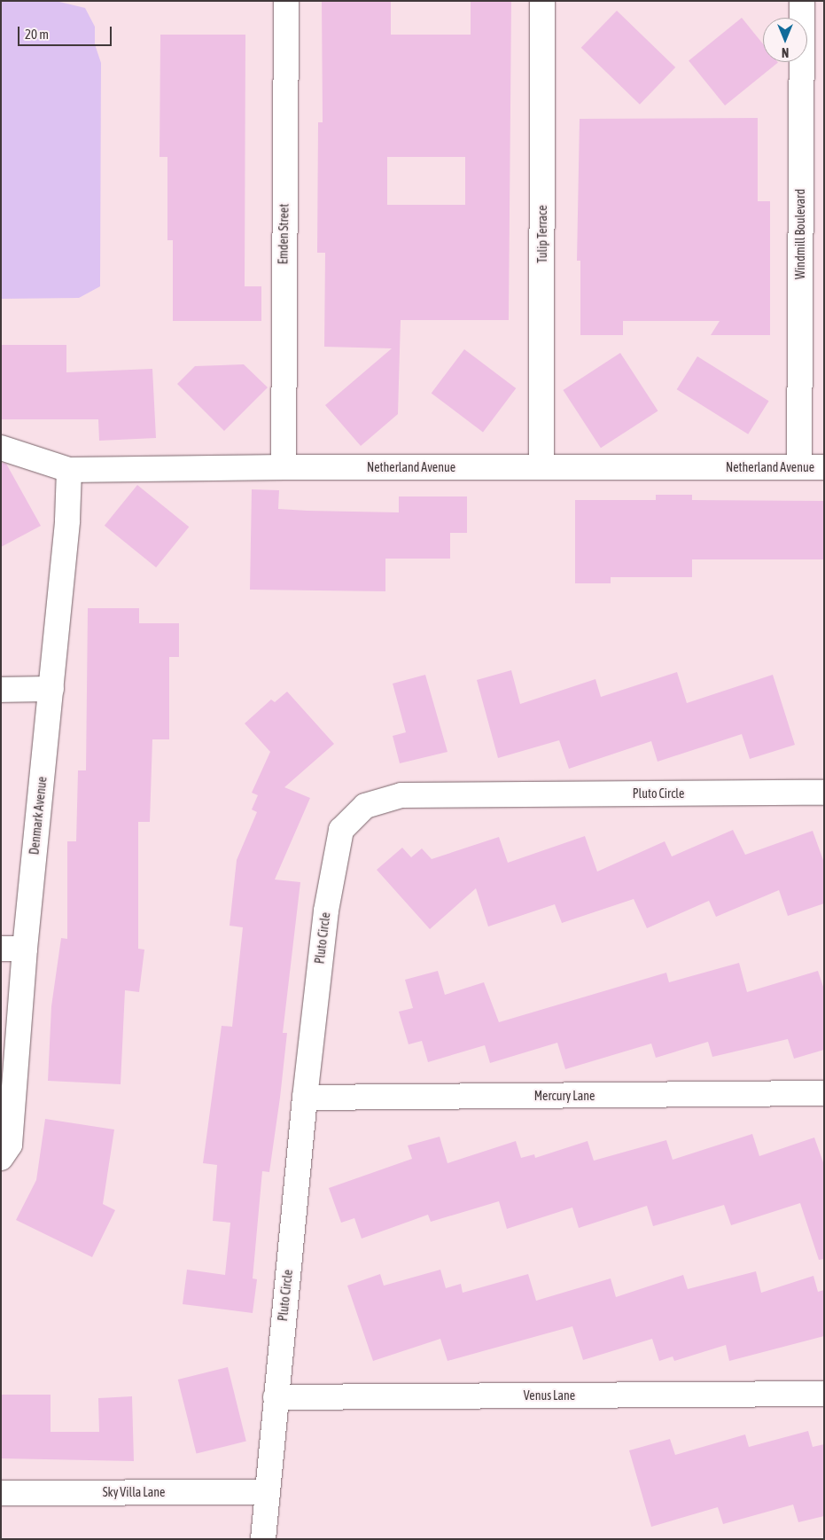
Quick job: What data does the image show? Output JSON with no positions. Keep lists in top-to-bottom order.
{
  "streets": {
    "street": [
      "Emden Street",
      "Tulip Terrace",
      "Windmill Boulevard",
      "Netherland Avenue",
      "Pluto Circle",
      "Denmark Avenue",
      "Mercury Lane",
      "Venus Lane",
      "Sky Villa Lane"
    ]
  },
  "crossings": [
    ["Emden Street", "Netherland Avenue"],
    ["Tulip Terrace", "Netherland Avenue"],
    ["Windmill Boulevard", "Netherland Avenue"],
    ["Netherland Avenue", "Denmark Avenue"],
    ["Pluto Circle", "Mercury Lane"],
    ["Pluto Circle", "Venus Lane"],
    ["Pluto Circle", "Sky Villa Lane"]
  ],
  "scale_bar": "20 m",
  "north": "bottom"
}
